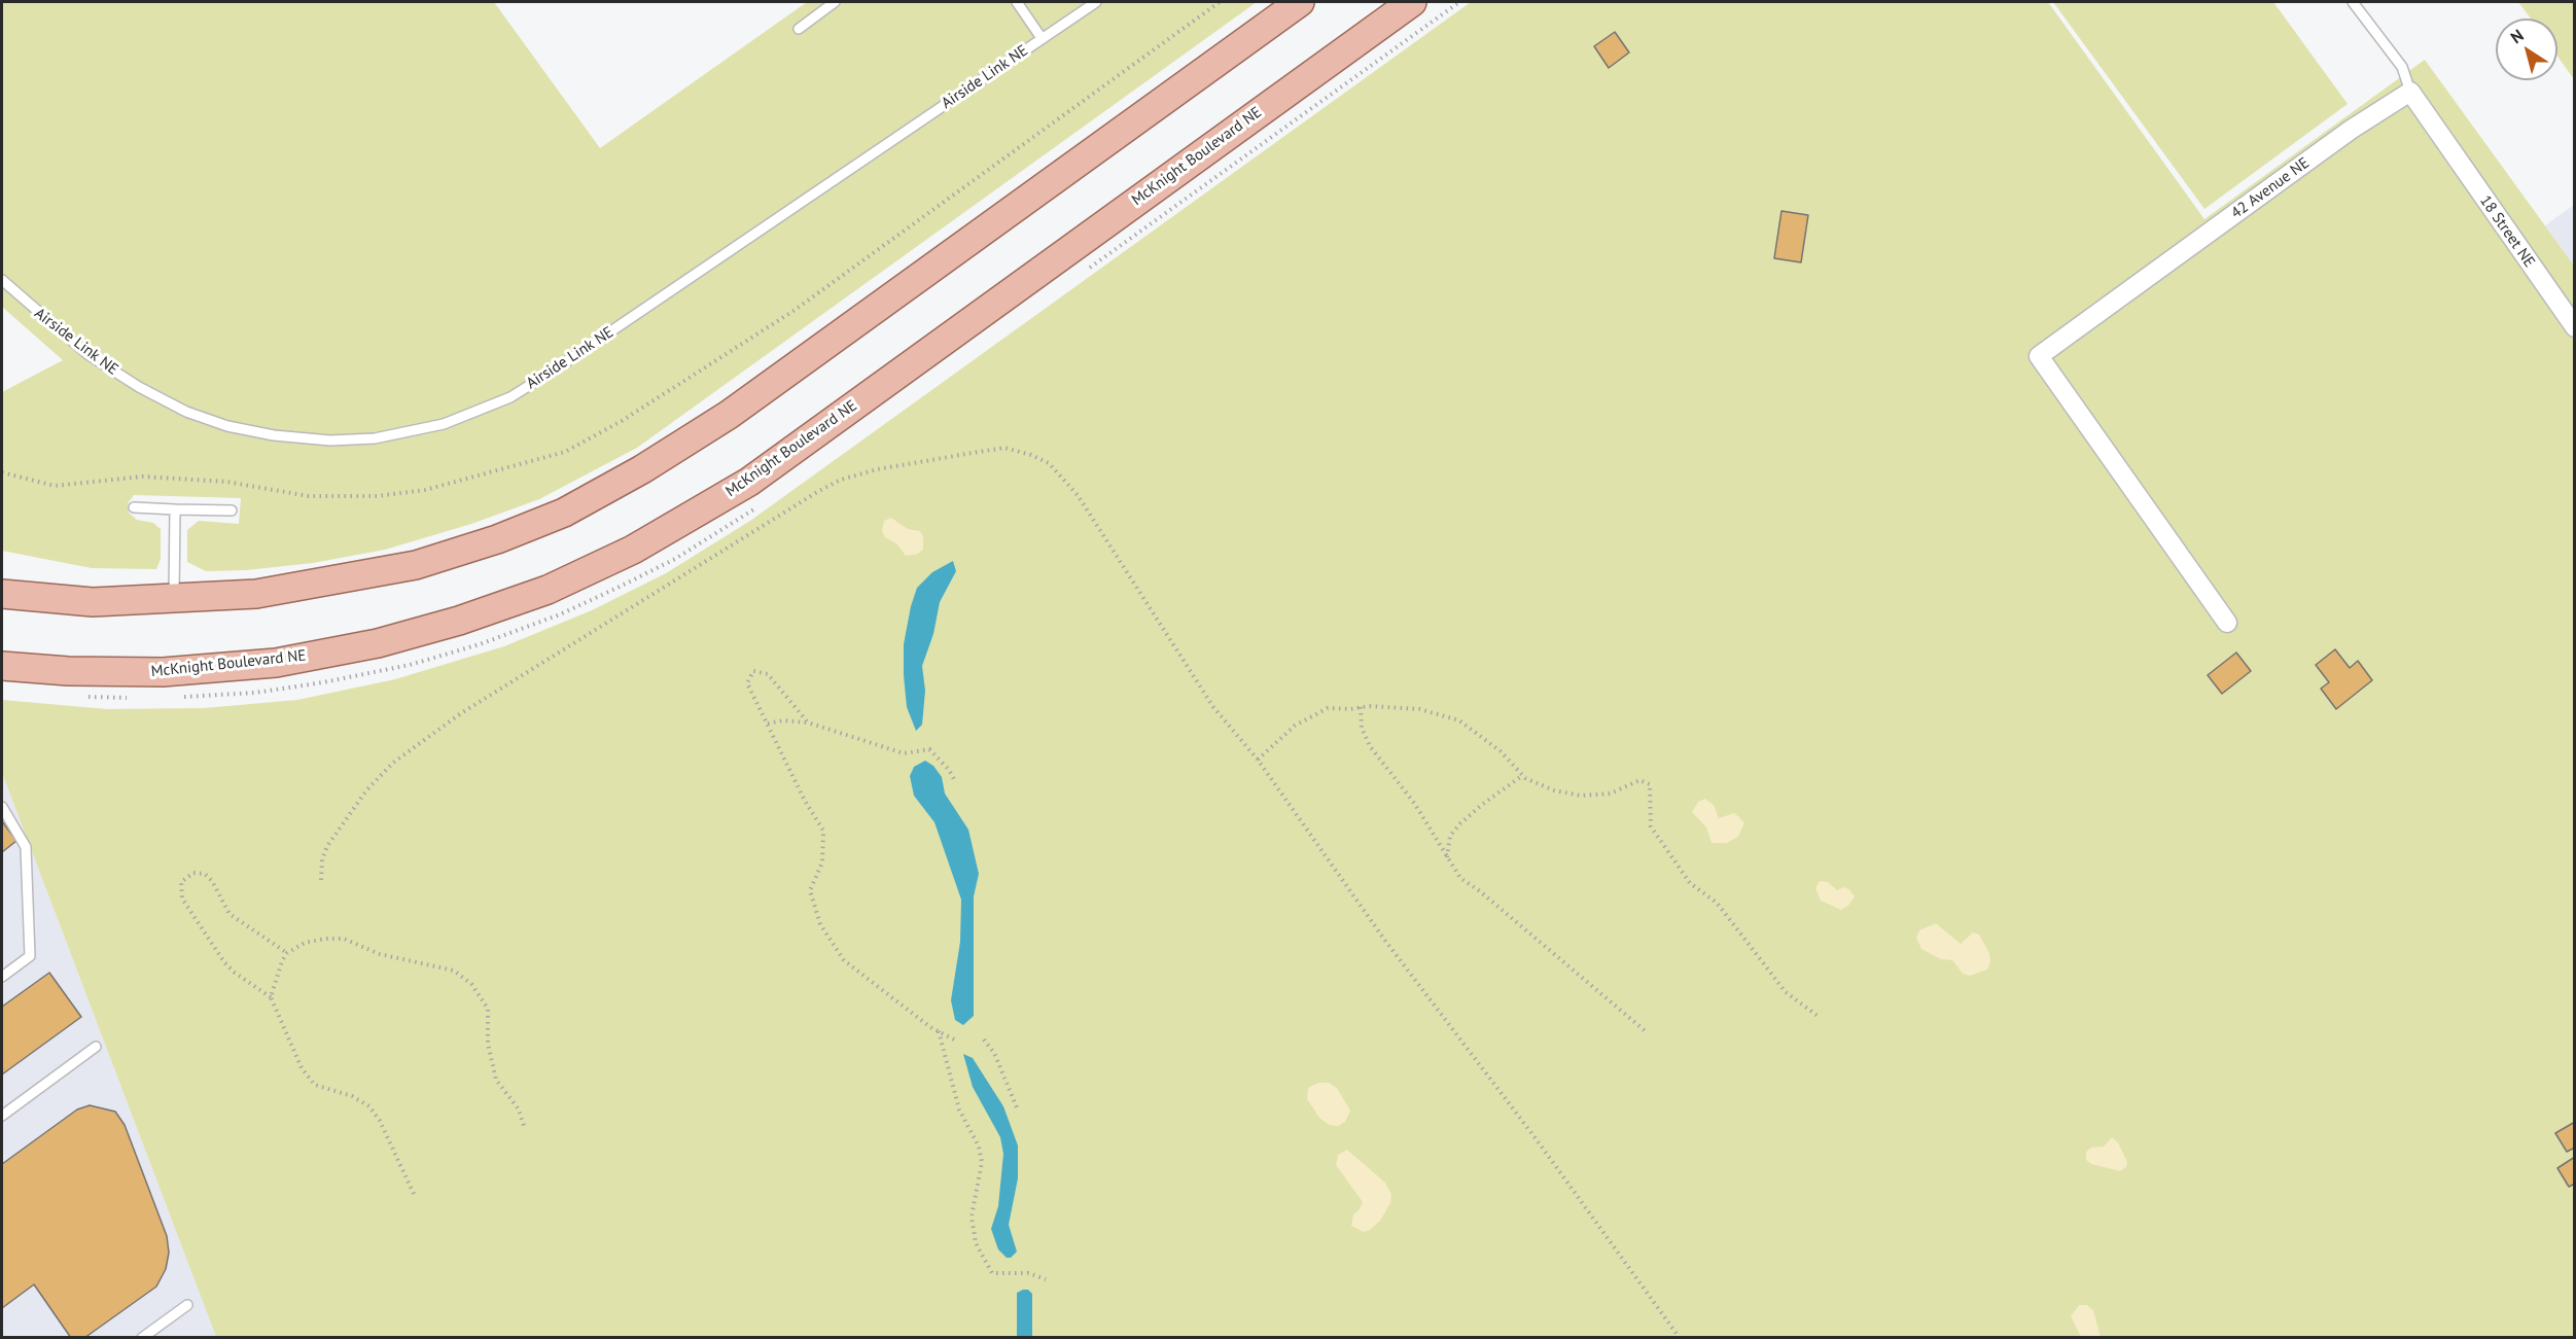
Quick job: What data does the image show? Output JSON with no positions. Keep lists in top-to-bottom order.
{
  "streets": {
    "main road": ["McKnight Boulevard NE"],
    "street": ["42 Avenue NE", "18 Street NE"],
    "lane": ["Airside Link NE"]
  },
  "crossings": [
    ["42 Avenue NE", "18 Street NE"]
  ],
  "north": "top left"
}
